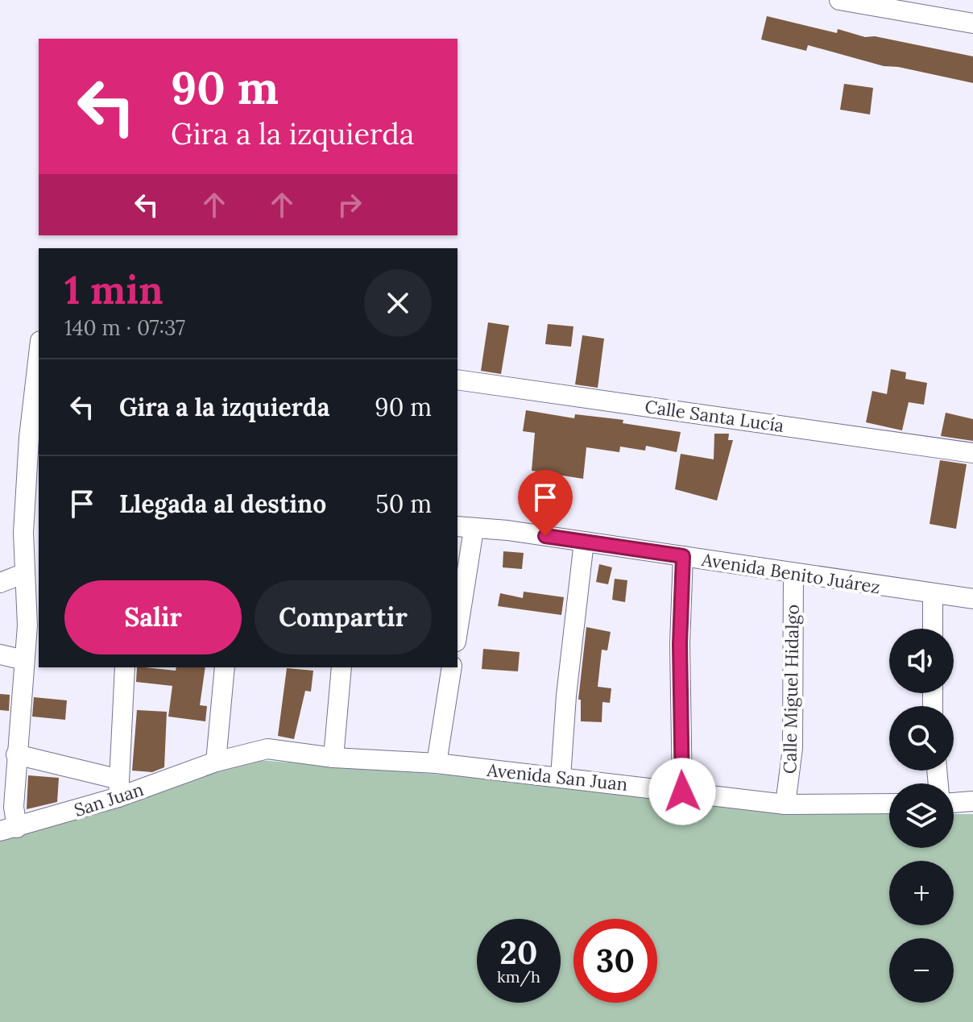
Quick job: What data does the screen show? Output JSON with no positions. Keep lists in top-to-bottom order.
{
  "streets": {
    "street": [
      "Calle Santa Lucía",
      "Avenida Benito Juárez",
      "Calle Miguel Hidalgo",
      "Avenida San Juan",
      "San Juan"
    ]
  },
  "crossings": [
    ["Avenida Benito Juárez", "Calle Miguel Hidalgo"],
    ["Calle Miguel Hidalgo", "Avenida San Juan"],
    ["Avenida San Juan", "San Juan"]
  ],
  "page": {
    "turn": ["90 m", "Gira a la izquierda"],
    "heading": ["1 min", "140 m · 07:37"],
    "list": [
      {
        "name": "Gira a la izquierda",
        "value": "90 m"
      },
      {
        "name": "Llegada al destino",
        "value": "50 m"
      }
    ],
    "buttons": ["Salir", "Compartir"],
    "map_buttons": ["+", "−"],
    "speed": "20 km/h",
    "limit": "30"
  }
}
